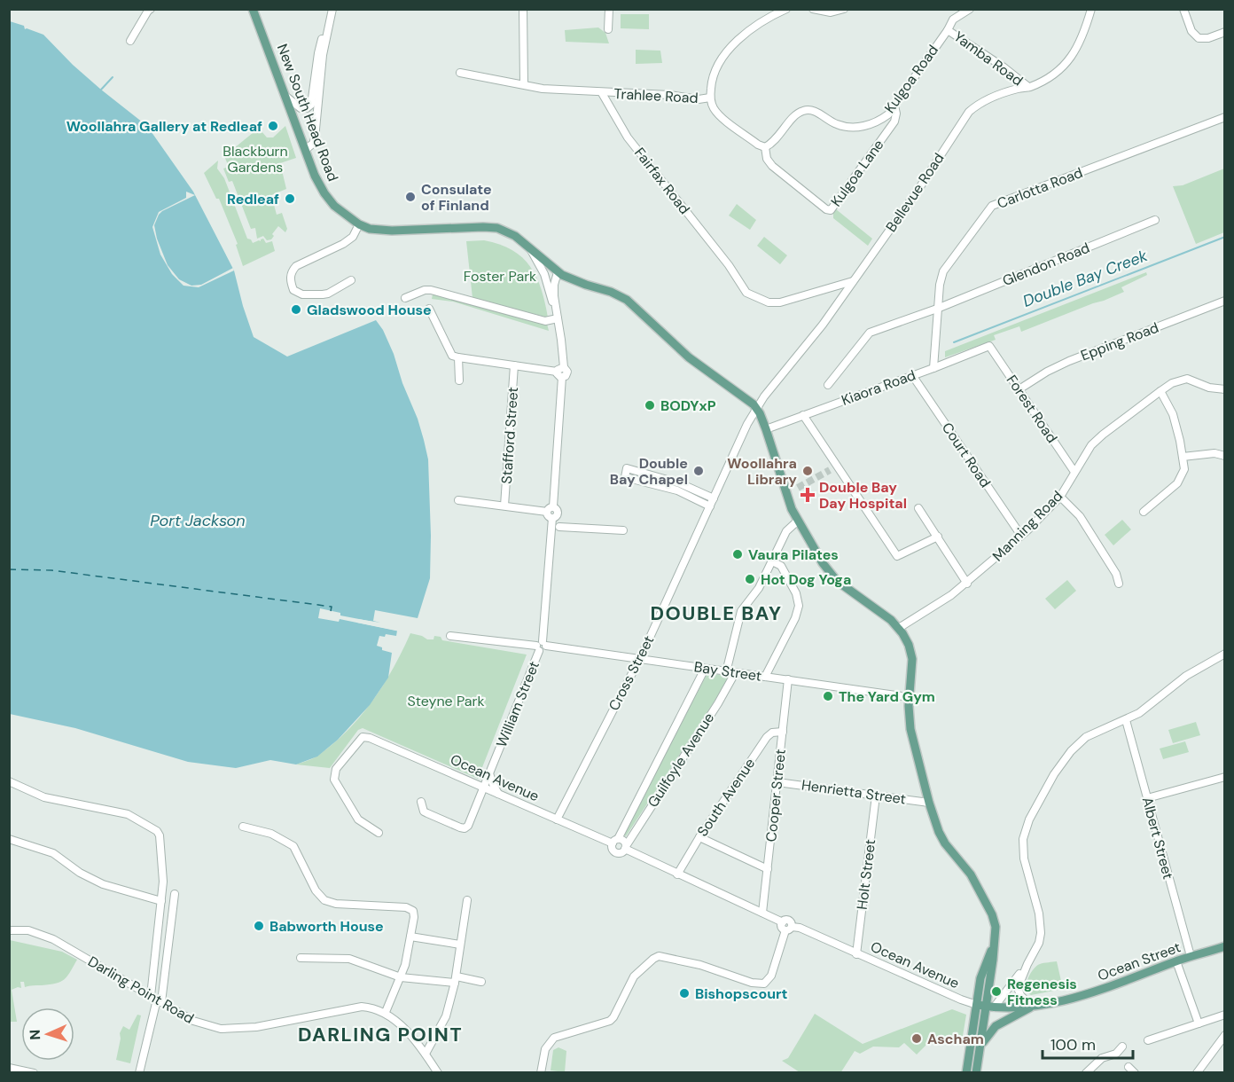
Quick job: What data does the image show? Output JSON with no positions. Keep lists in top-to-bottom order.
{
  "streets": {
    "main road": ["New South Head Road", "Ocean Avenue", "Ocean Street"],
    "street": [
      "Yamba Road",
      "Kulgoa Road",
      "Trahlee Road",
      "Kulgoa Lane",
      "Fairfax Road",
      "Carlotta Road",
      "Bellevue Road",
      "Glendon Road",
      "Epping Road",
      "Kiaora Road",
      "Forest Road",
      "Stafford Street",
      "Court Road",
      "Manning Road",
      "Bay Street",
      "Cross Street",
      "William Street",
      "Guilfoyle Avenue",
      "Henrietta Street",
      "Cooper Street",
      "South Avenue",
      "Albert Street",
      "Holt Street",
      "Darling Point Road"
    ]
  },
  "crossings": [
    ["Yamba Road", "Kulgoa Road"],
    ["Yamba Road", "Bellevue Road"],
    ["Kulgoa Road", "Kulgoa Lane"],
    ["Trahlee Road", "Fairfax Road"],
    ["New South Head Road", "Bellevue Road"],
    ["New South Head Road", "Kiaora Road"],
    ["New South Head Road", "Manning Road"],
    ["New South Head Road", "Bay Street"],
    ["New South Head Road", "Cross Street"],
    ["New South Head Road", "Ocean Avenue"],
    ["New South Head Road", "Henrietta Street"],
    ["Fairfax Road", "Bellevue Road"],
    ["Carlotta Road", "Glendon Road"],
    ["Carlotta Road", "Kiaora Road"],
    ["Bellevue Road", "Cross Street"],
    ["Epping Road", "Forest Road"],
    ["Kiaora Road", "Forest Road"],
    ["Kiaora Road", "Court Road"],
    ["Forest Road", "Manning Road"],
    ["Court Road", "Manning Road"],
    ["Bay Street", "Cross Street"],
    ["Bay Street", "William Street"],
    ["Bay Street", "Guilfoyle Avenue"],
    ["Bay Street", "Cooper Street"],
    ["Cross Street", "Ocean Avenue"],
    ["William Street", "Ocean Avenue"],
    ["Guilfoyle Avenue", "Ocean Avenue"],
    ["Ocean Avenue", "Holt Street"],
    ["Ocean Avenue", "Ocean Street"],
    ["Henrietta Street", "Cooper Street"],
    ["Henrietta Street", "Holt Street"],
    ["Cooper Street", "South Avenue"],
    ["Albert Street", "Ocean Street"]
  ],
  "districts": ["DOUBLE BAY", "DARLING POINT"],
  "water": ["Double Bay Creek", "Port Jackson"],
  "parks": ["Blackburn Gardens", "Foster Park", "Steyne Park"],
  "places": {
    "other": [
      "Woollahra Gallery at Redleaf",
      "Consulate of Finland",
      "Redleaf",
      "Gladswood House",
      "BODYxP",
      "Double Bay Chapel",
      "Woollahra Library",
      "Vaura Pilates",
      "Hot Dog Yoga",
      "The Yard Gym",
      "Babworth House",
      "Regenesis Fitness",
      "Bishopscourt",
      "Ascham"
    ],
    "health": ["Double Bay Day Hospital"]
  },
  "scale_bar": "100 m",
  "north": "left"
}
